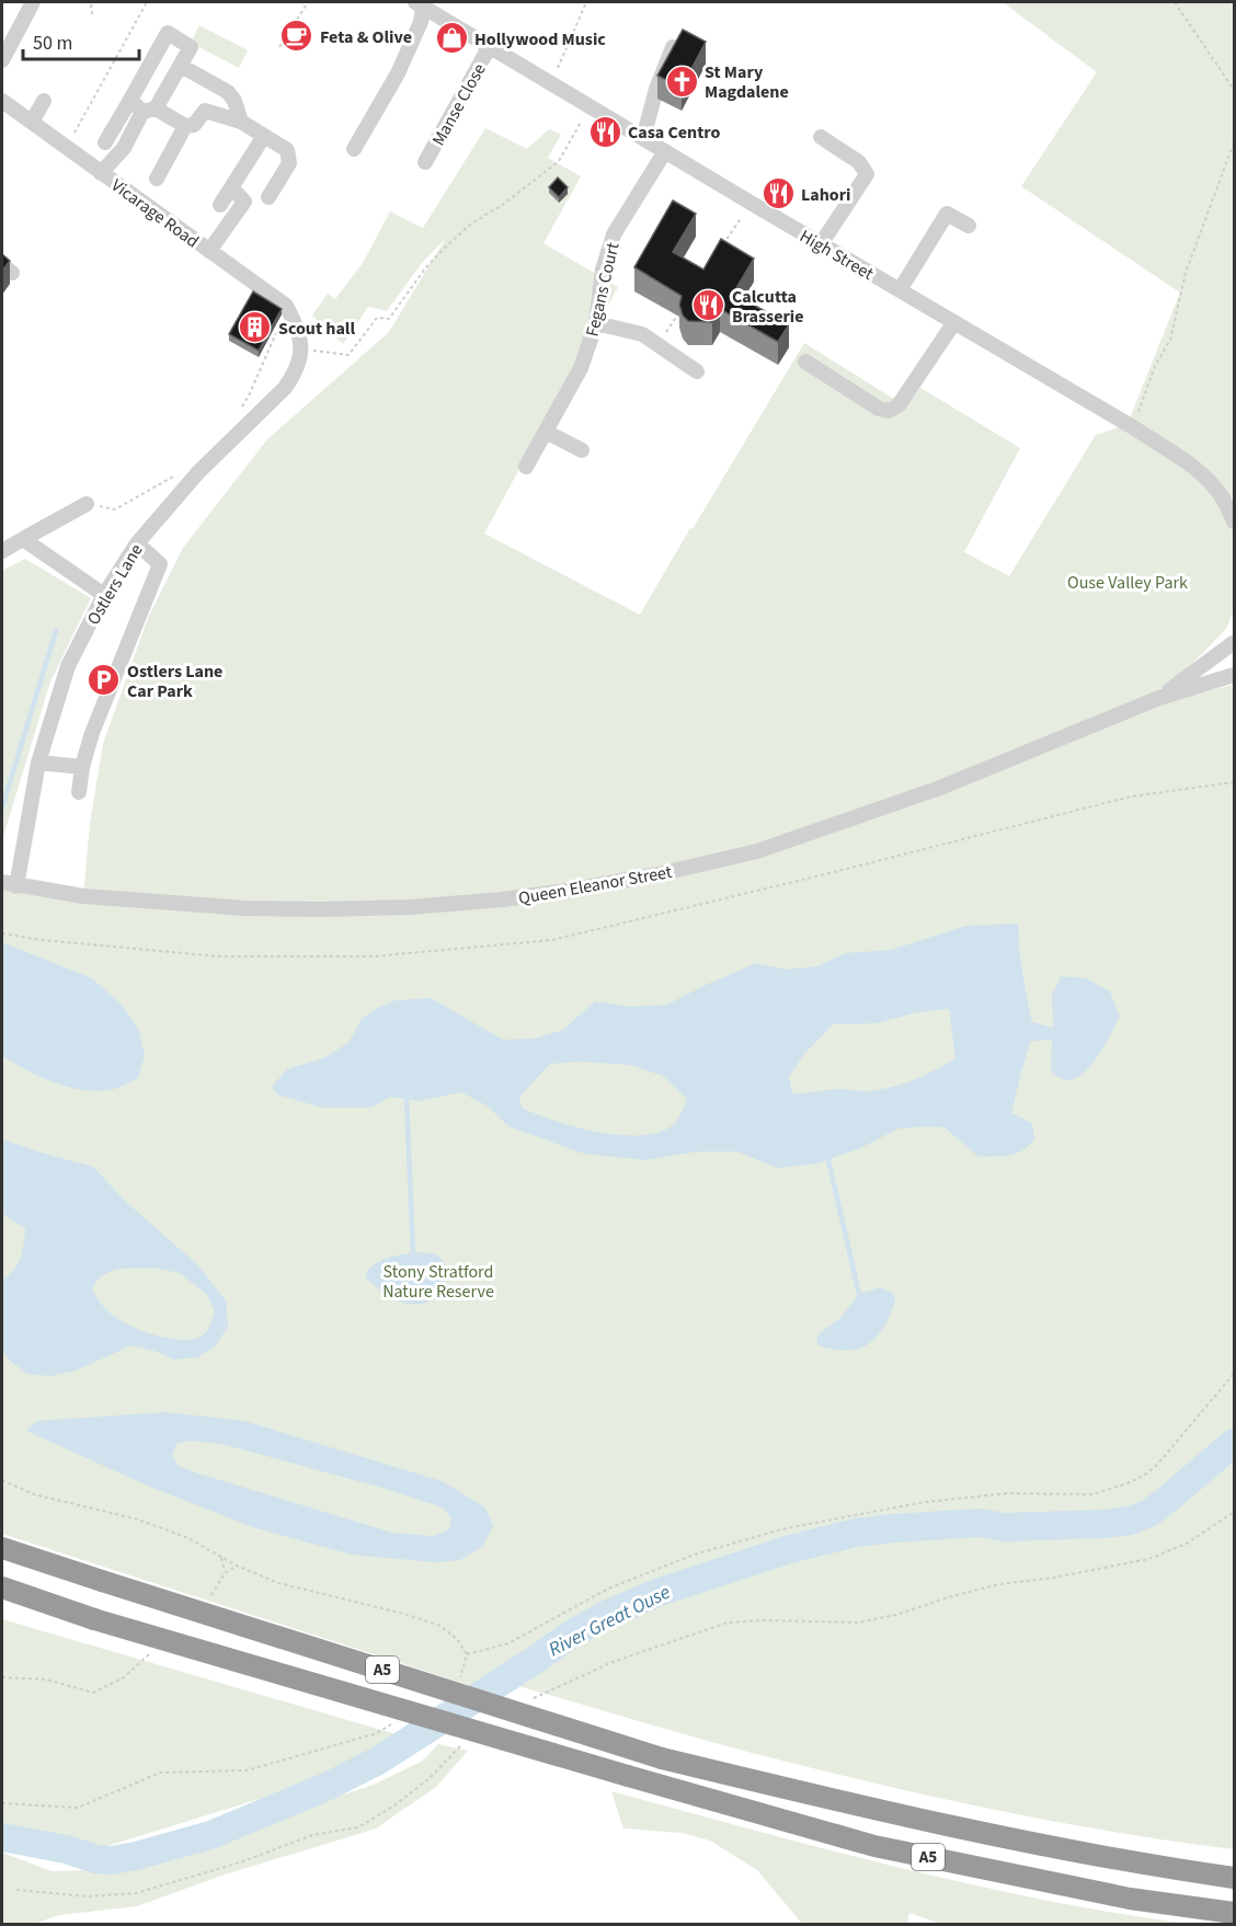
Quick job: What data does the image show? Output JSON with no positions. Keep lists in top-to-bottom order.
{
  "streets": {
    "highway": ["A5"],
    "street": [
      "Manse Close",
      "Vicarage Road",
      "High Street",
      "Fegans Court",
      "Ostlers Lane",
      "Queen Eleanor Street"
    ]
  },
  "crossings": [
    ["Manse Close", "High Street"],
    ["Vicarage Road", "Ostlers Lane"],
    ["High Street", "Fegans Court"],
    ["Ostlers Lane", "Queen Eleanor Street"]
  ],
  "water": ["River Great Ouse"],
  "parks": ["Ouse Valley Park", "Stony Stratford Nature Reserve"],
  "places": {
    "cafe": ["Feta & Olive"],
    "shop": ["Hollywood Music"],
    "church": ["St Mary Magdalene"],
    "restaurant": ["Casa Centro", "Lahori", "Calcutta Brasserie"],
    "building": ["Scout hall"],
    "parking": ["Ostlers Lane Car Park"]
  },
  "scale_bar": "50 m"
}
